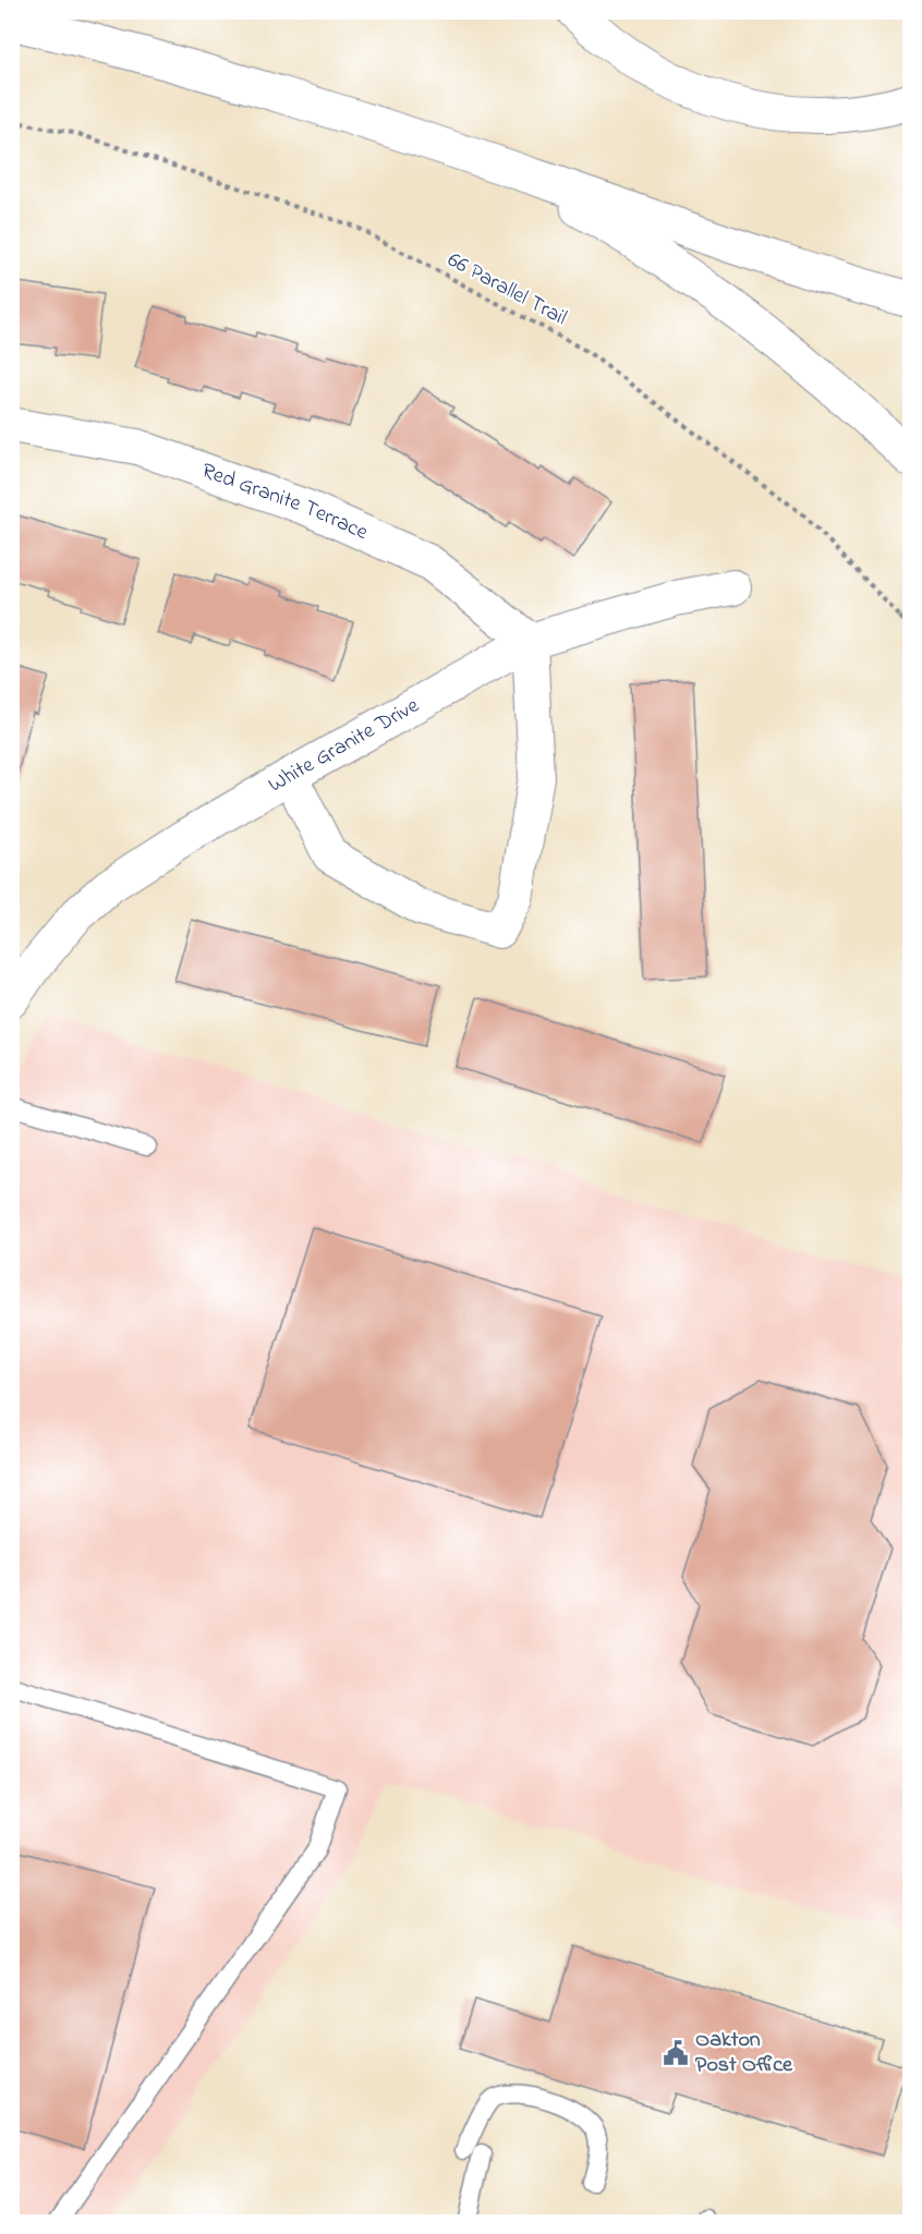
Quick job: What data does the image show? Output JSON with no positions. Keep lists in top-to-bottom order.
{
  "streets": {
    "street": ["Red Granite Terrace", "White Granite Drive"],
    "path": ["66 Parallel Trail"]
  },
  "crossings": [
    ["Red Granite Terrace", "White Granite Drive"]
  ],
  "places": {
    "public building": ["Oakton Post Office"]
  }
}
